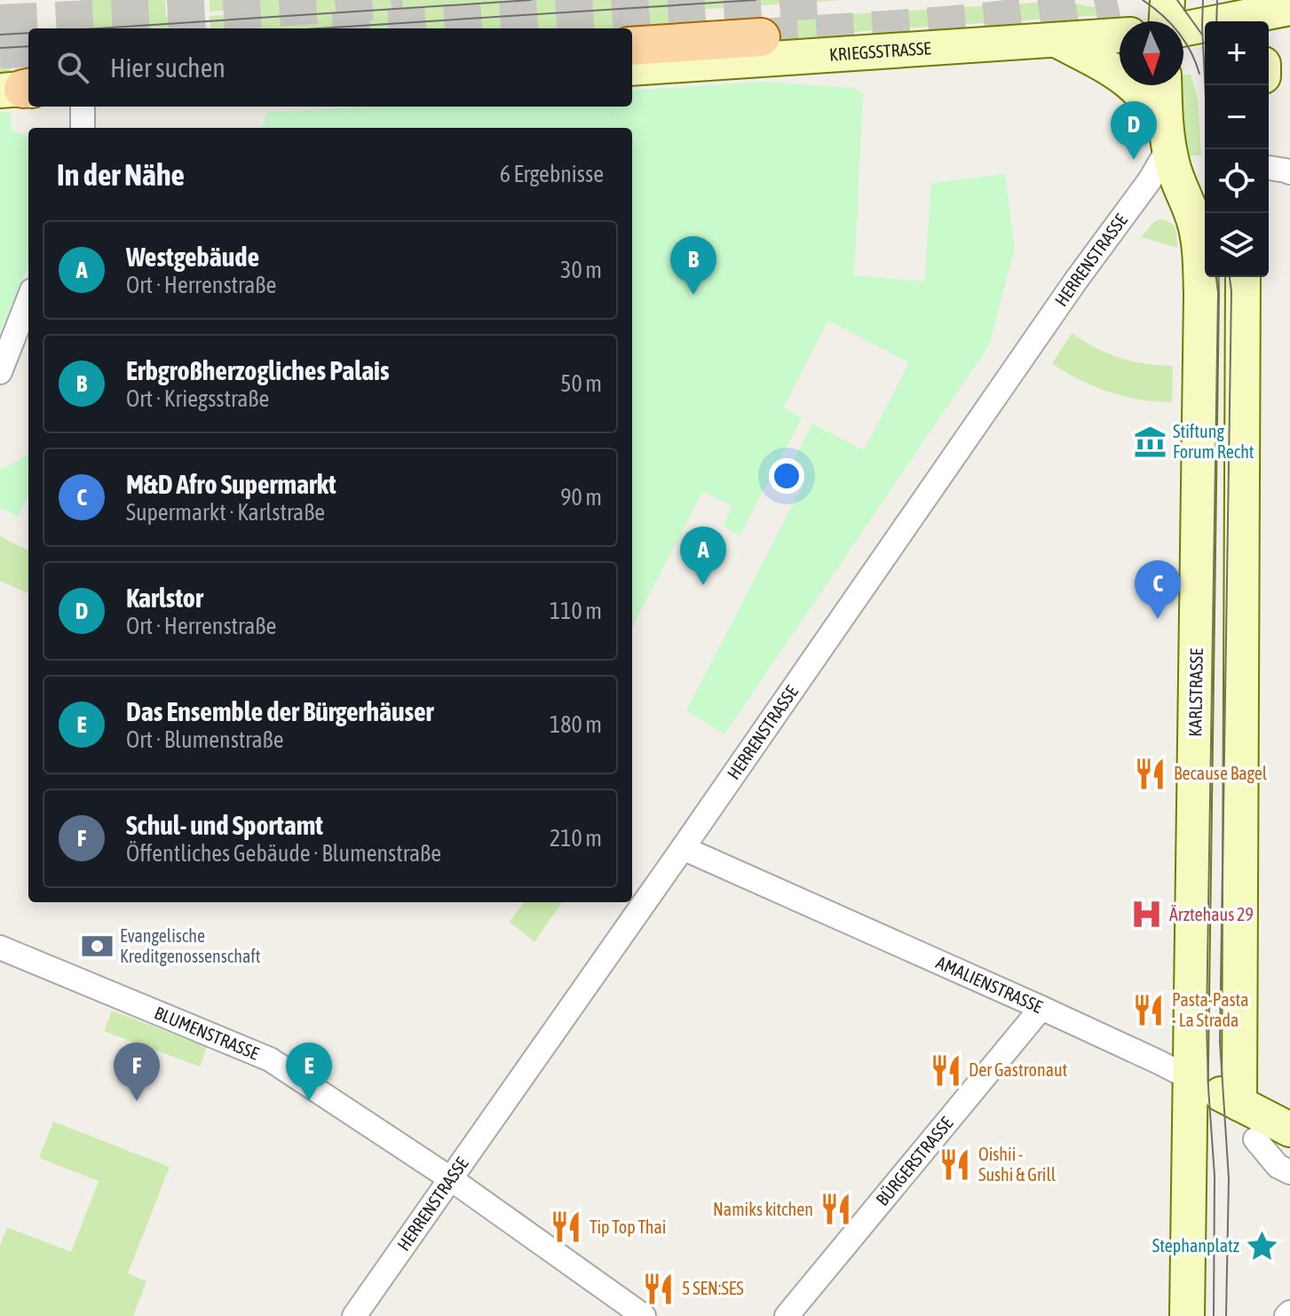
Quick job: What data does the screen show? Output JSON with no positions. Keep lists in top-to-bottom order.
{
  "streets": {
    "main road": ["KRIEGSSTRASSE", "KARLSTRASSE", "AMALIENSTRASSE"],
    "street": ["HERRENSTRASSE", "BLUMENSTRASSE", "BÜRGERSTRASSE"]
  },
  "crossings": [
    ["HERRENSTRASSE", "KARLSTRASSE"],
    ["HERRENSTRASSE", "AMALIENSTRASSE"],
    ["HERRENSTRASSE", "BLUMENSTRASSE"],
    ["KARLSTRASSE", "AMALIENSTRASSE"],
    ["AMALIENSTRASSE", "BÜRGERSTRASSE"]
  ],
  "places": {
    "museum": ["Stiftung Forum Recht"],
    "restaurant": [
      "Because Bagel",
      "Pasta-Pasta - La Strada",
      "Der Gastronaut",
      "Oishii - Sushi & Grill",
      "Namiks kitchen",
      "Tip Top Thai",
      "5 SEN:SES"
    ],
    "hospital": ["Ärztehaus 29"],
    "bank": ["Evangelische Kreditgenossenschaft"],
    "place": ["Stephanplatz"]
  },
  "north": "bottom",
  "page": {
    "map_buttons": ["+", "−"],
    "search": "Hier suchen",
    "pins": [
      "D",
      "B",
      "A",
      "C",
      "E",
      "F"
    ],
    "heading": ["In der Nähe", "6 Ergebnisse"],
    "list": [
      {
        "mark": "A",
        "name": "Westgebäude",
        "note": "Ort · Herrenstraße",
        "value": "30 m"
      },
      {
        "mark": "B",
        "name": "Erbgroßherzogliches Palais",
        "note": "Ort · Kriegsstraße",
        "value": "50 m"
      },
      {
        "mark": "C",
        "name": "M&D Afro Supermarkt",
        "note": "Supermarkt · Karlstraße",
        "value": "90 m"
      },
      {
        "mark": "D",
        "name": "Karlstor",
        "note": "Ort · Herrenstraße",
        "value": "110 m"
      },
      {
        "mark": "E",
        "name": "Das Ensemble der Bürgerhäuser",
        "note": "Ort · Blumenstraße",
        "value": "180 m"
      },
      {
        "mark": "F",
        "name": "Schul- und Sportamt",
        "note": "Öffentliches Gebäude · Blumenstraße",
        "value": "210 m"
      }
    ]
  }
}
